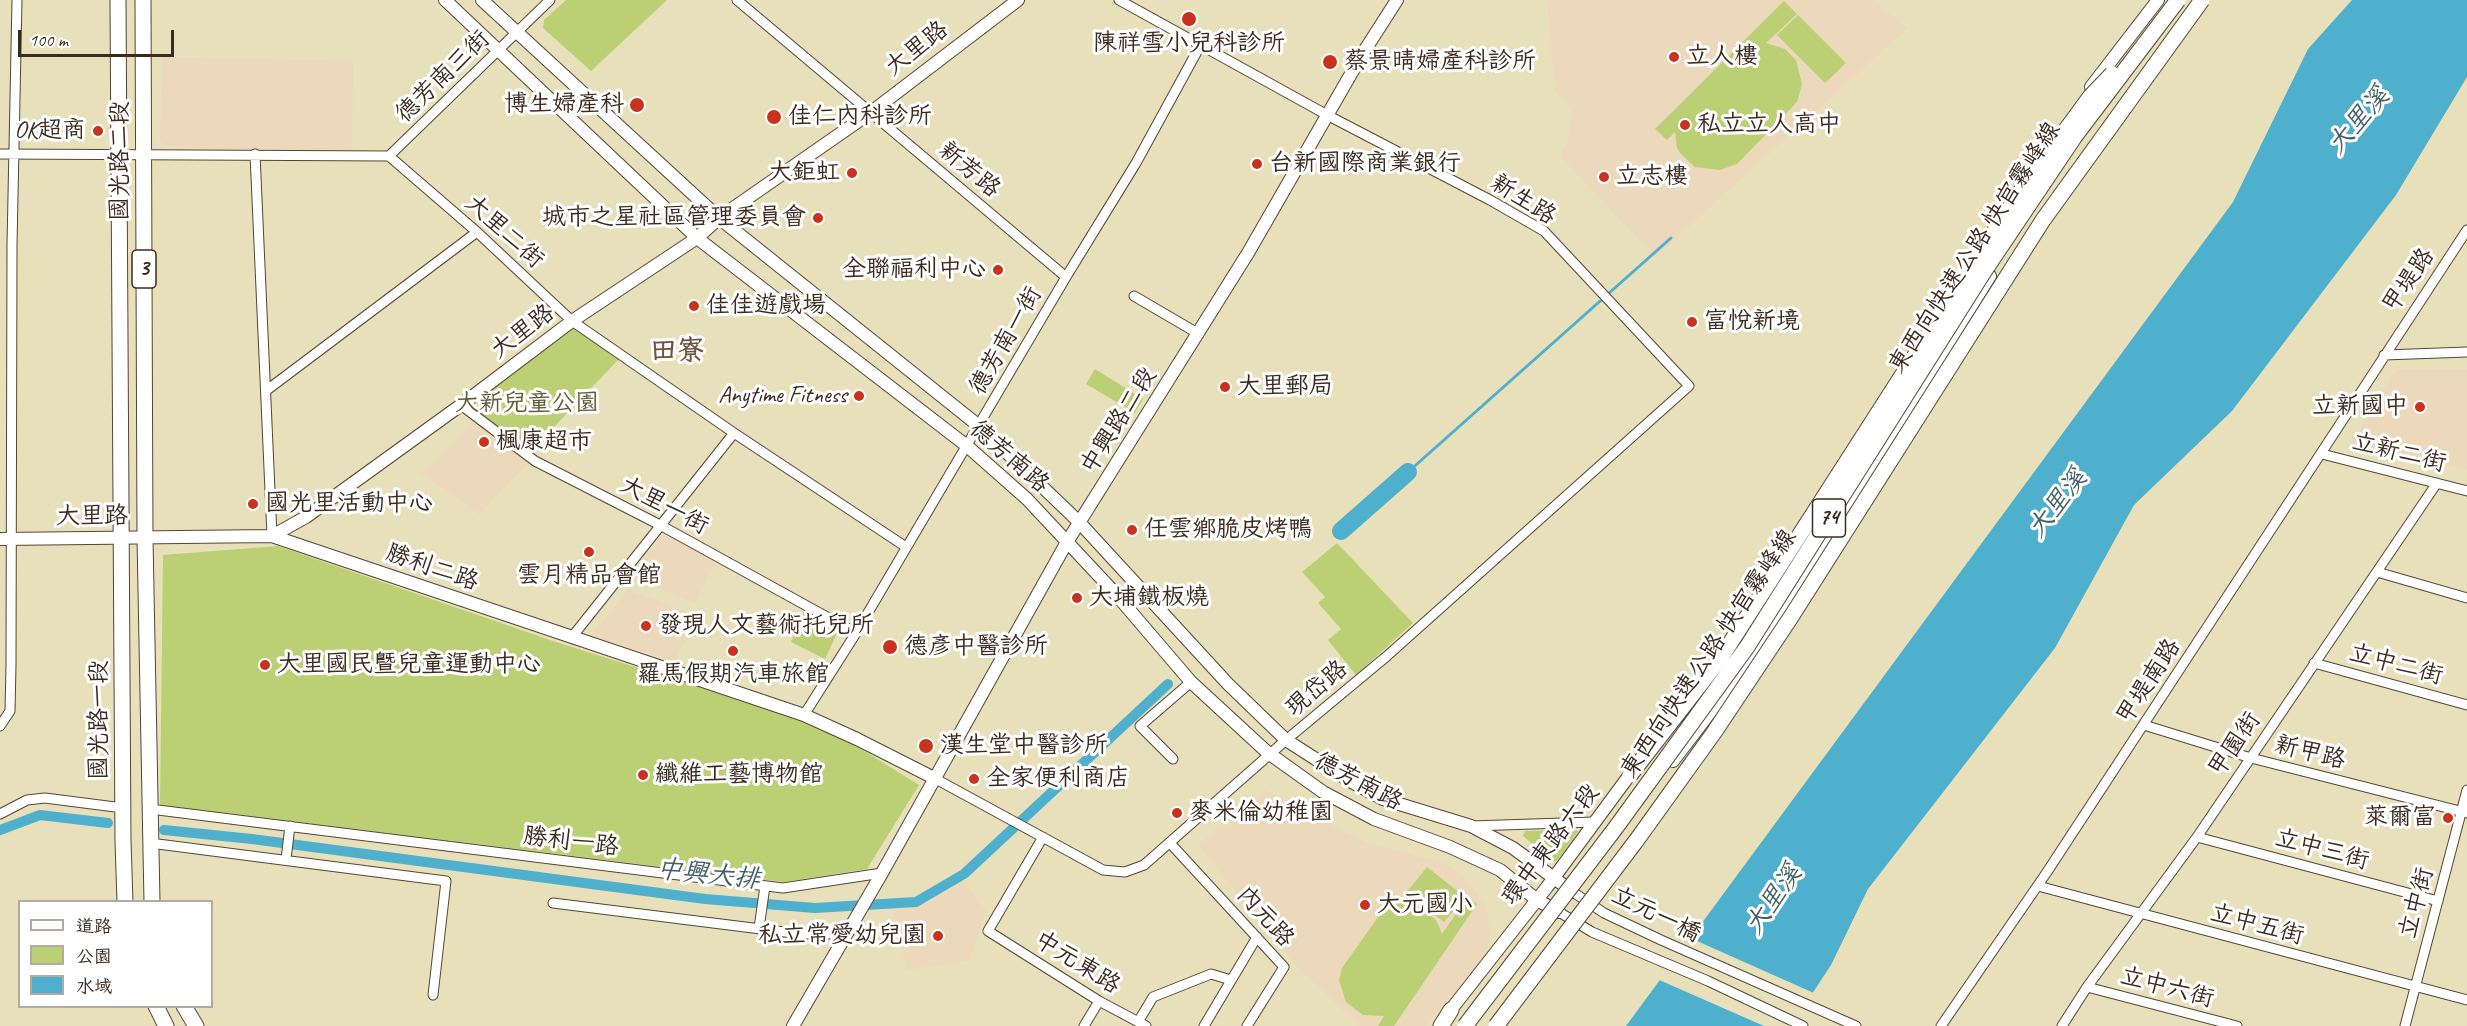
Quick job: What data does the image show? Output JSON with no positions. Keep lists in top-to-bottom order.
{
  "streets": {
    "main road": [
      "國光路二段",
      "東西向快速公路 快官霧峰線",
      "3",
      "74",
      "國光路一段"
    ],
    "street": [
      "大里路",
      "德芳南三街",
      "新芳路",
      "新生路",
      "大里二街",
      "甲堤路",
      "德芳南一街",
      "中興路二段",
      "立新二街",
      "德芳南路",
      "大里一街",
      "勝利二路",
      "立中二街",
      "甲堤南路",
      "現岱路",
      "甲園街",
      "新甲路",
      "勝利一路",
      "環中東路六段",
      "立中三街",
      "立中街",
      "立元一橋",
      "內元路",
      "立中五街",
      "中元東路",
      "立中六街"
    ]
  },
  "crossings": [
    ["大里路", "國光路二段"],
    ["大里路", "新芳路"],
    ["大里路", "大里二街"],
    ["大里路", "德芳南路"],
    ["大里路", "大里一街"],
    ["大里路", "勝利二路"],
    ["大里路", "國光路一段"],
    ["德芳南三街", "大里二街"],
    ["德芳南三街", "德芳南路"],
    ["國光路二段", "國光路一段"],
    ["新芳路", "德芳南一街"],
    ["新生路", "德芳南一街"],
    ["新生路", "中興路二段"],
    ["新生路", "現岱路"],
    ["大里二街", "德芳南一街"],
    ["東西向快速公路 快官霧峰線", "環中東路六段"],
    ["甲堤路", "甲堤南路"],
    ["德芳南一街", "德芳南路"],
    ["德芳南一街", "大里一街"],
    ["德芳南一街", "勝利二路"],
    ["中興路二段", "德芳南路"],
    ["中興路二段", "勝利二路"],
    ["中興路二段", "現岱路"],
    ["中興路二段", "勝利一路"],
    ["立新二街", "甲堤南路"],
    ["立新二街", "甲園街"],
    ["德芳南路", "現岱路"],
    ["德芳南路", "環中東路六段"],
    ["德芳南路", "立元一橋"],
    ["勝利二路", "現岱路"],
    ["立中二街", "甲園街"],
    ["甲堤南路", "新甲路"],
    ["甲堤南路", "立中五街"],
    ["現岱路", "內元路"],
    ["現岱路", "中元東路"],
    ["國光路一段", "勝利一路"],
    ["甲園街", "新甲路"],
    ["甲園街", "立中三街"],
    ["甲園街", "立中五街"],
    ["甲園街", "立中六街"],
    ["新甲路", "立中街"],
    ["環中東路六段", "立元一橋"],
    ["立中三街", "立中街"],
    ["立中街", "立中五街"]
  ],
  "districts": ["田寮"],
  "water": ["大里溪", "中興大排"],
  "parks": ["大新兒童公園"],
  "places": [
    "陳祥雪小兒科診所",
    "立人樓",
    "蔡景晴婦產科診所",
    "博生婦產科",
    "佳仁內科診所",
    "私立立人高中",
    "OK超商",
    "台新國際商業銀行",
    "大鉅虹",
    "立志樓",
    "城市之星社區管理委員會",
    "全聯福利中心",
    "佳佳遊戲場",
    "富悅新境",
    "大里郵局",
    "Anytime Fitness",
    "立新國中",
    "楓康超市",
    "國光里活動中心",
    "任雲鄉脆皮烤鴨",
    "雲月精品會館",
    "大埔鐵板燒",
    "發現人文藝術托兒所",
    "德彥中醫診所",
    "羅馬假期汽車旅館",
    "大里國民暨兒童運動中心",
    "漢生堂中醫診所",
    "纖維工藝博物館",
    "全家便利商店",
    "麥米倫幼稚園",
    "萊爾富",
    "大元國小",
    "私立常愛幼兒園"
  ],
  "legend": ["道路", "公園", "水域"],
  "scale_bar": "100 m"
}
